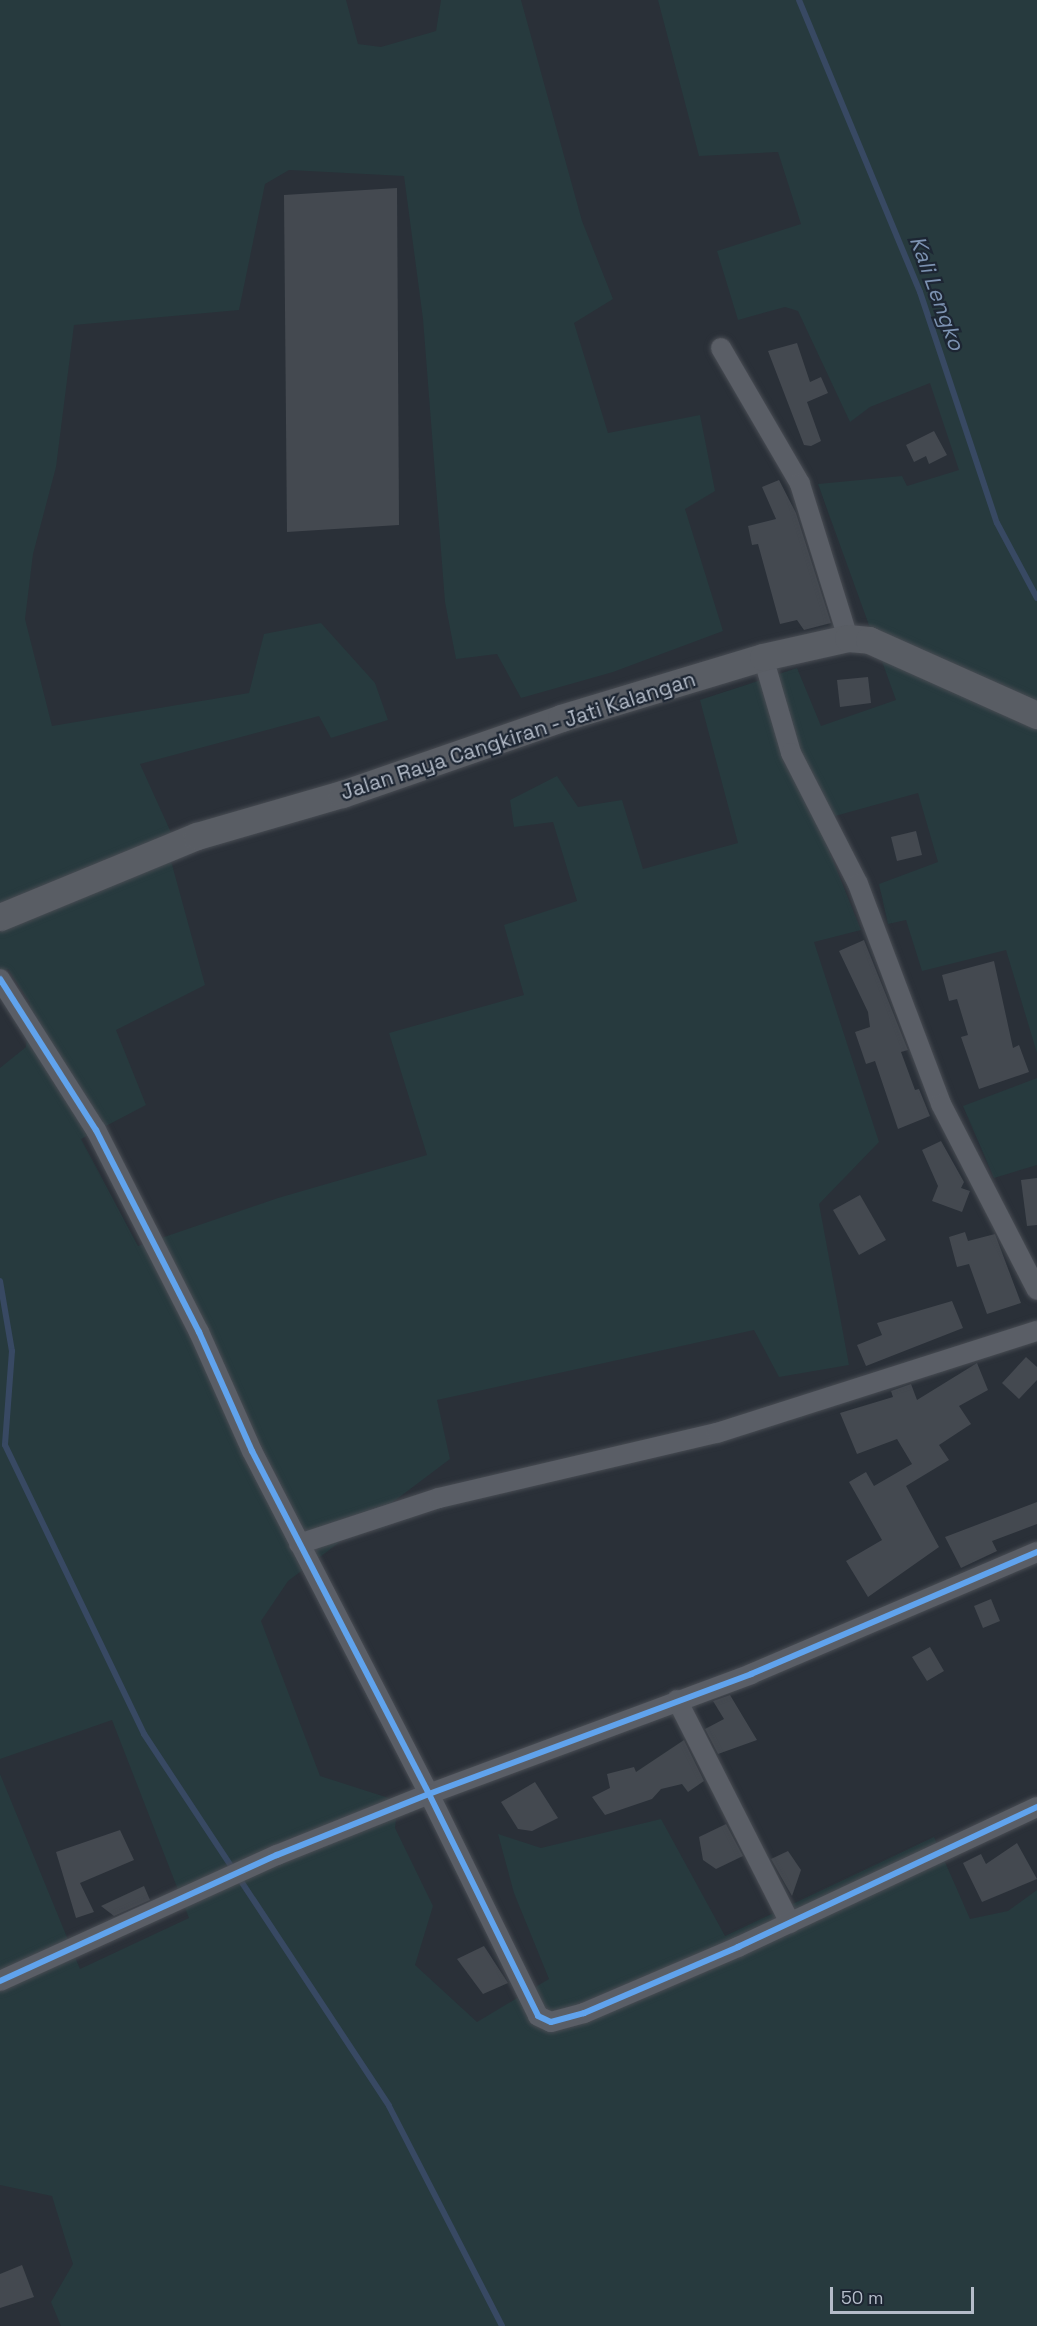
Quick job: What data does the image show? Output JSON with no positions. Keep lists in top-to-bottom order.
{
  "streets": {
    "street": ["Jalan Raya Cangkiran - Jati Kalangan"]
  },
  "water": ["Kali Lengko"],
  "scale_bar": "50 m"
}
